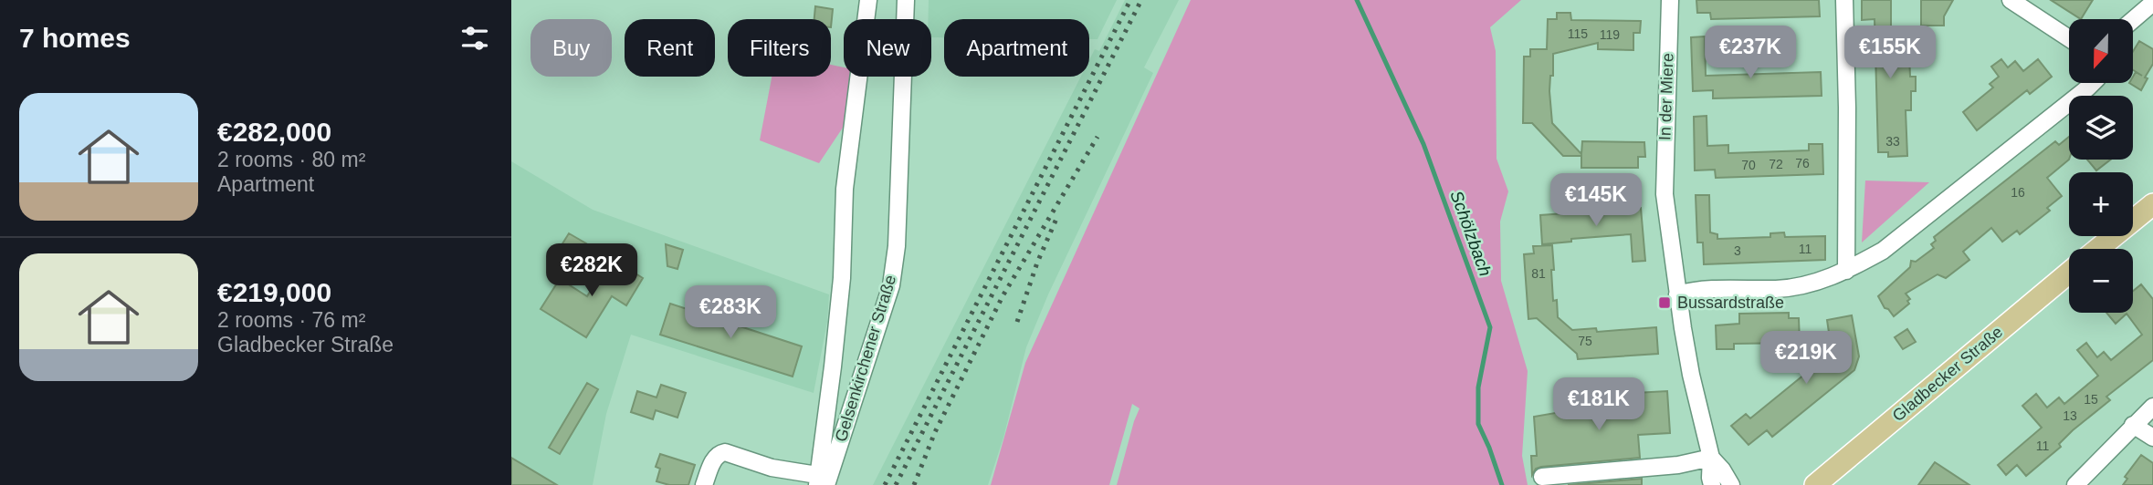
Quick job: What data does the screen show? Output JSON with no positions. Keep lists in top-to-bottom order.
{
  "streets": {
    "main road": ["Gladbecker Straße"],
    "street": ["In der Miere", "Gelsenkirchener Straße"]
  },
  "water": ["Schölzbach"],
  "places": {
    "transit": ["Bussardstraße"]
  },
  "house_numbers": [
    "115",
    "119",
    "33",
    "76",
    "72",
    "70",
    "16",
    "11",
    "3",
    "81",
    "75",
    "15",
    "13",
    "11"
  ],
  "north": "bottom",
  "page": {
    "heading": "7 homes",
    "map_buttons": ["+", "−"],
    "chip": [
      "Buy",
      "Rent",
      "Filters",
      "New",
      "Apartment"
    ],
    "price": [
      "€237K",
      "€155K",
      "€145K",
      "€282K",
      "€283K",
      "€219K",
      "€181K"
    ],
    "list": [
      {
        "name": "€282,000",
        "note": "2 rooms · 80 m² · Apartment"
      },
      {
        "name": "€219,000",
        "note": "2 rooms · 76 m² · Gladbecker Straße"
      }
    ]
  }
}
